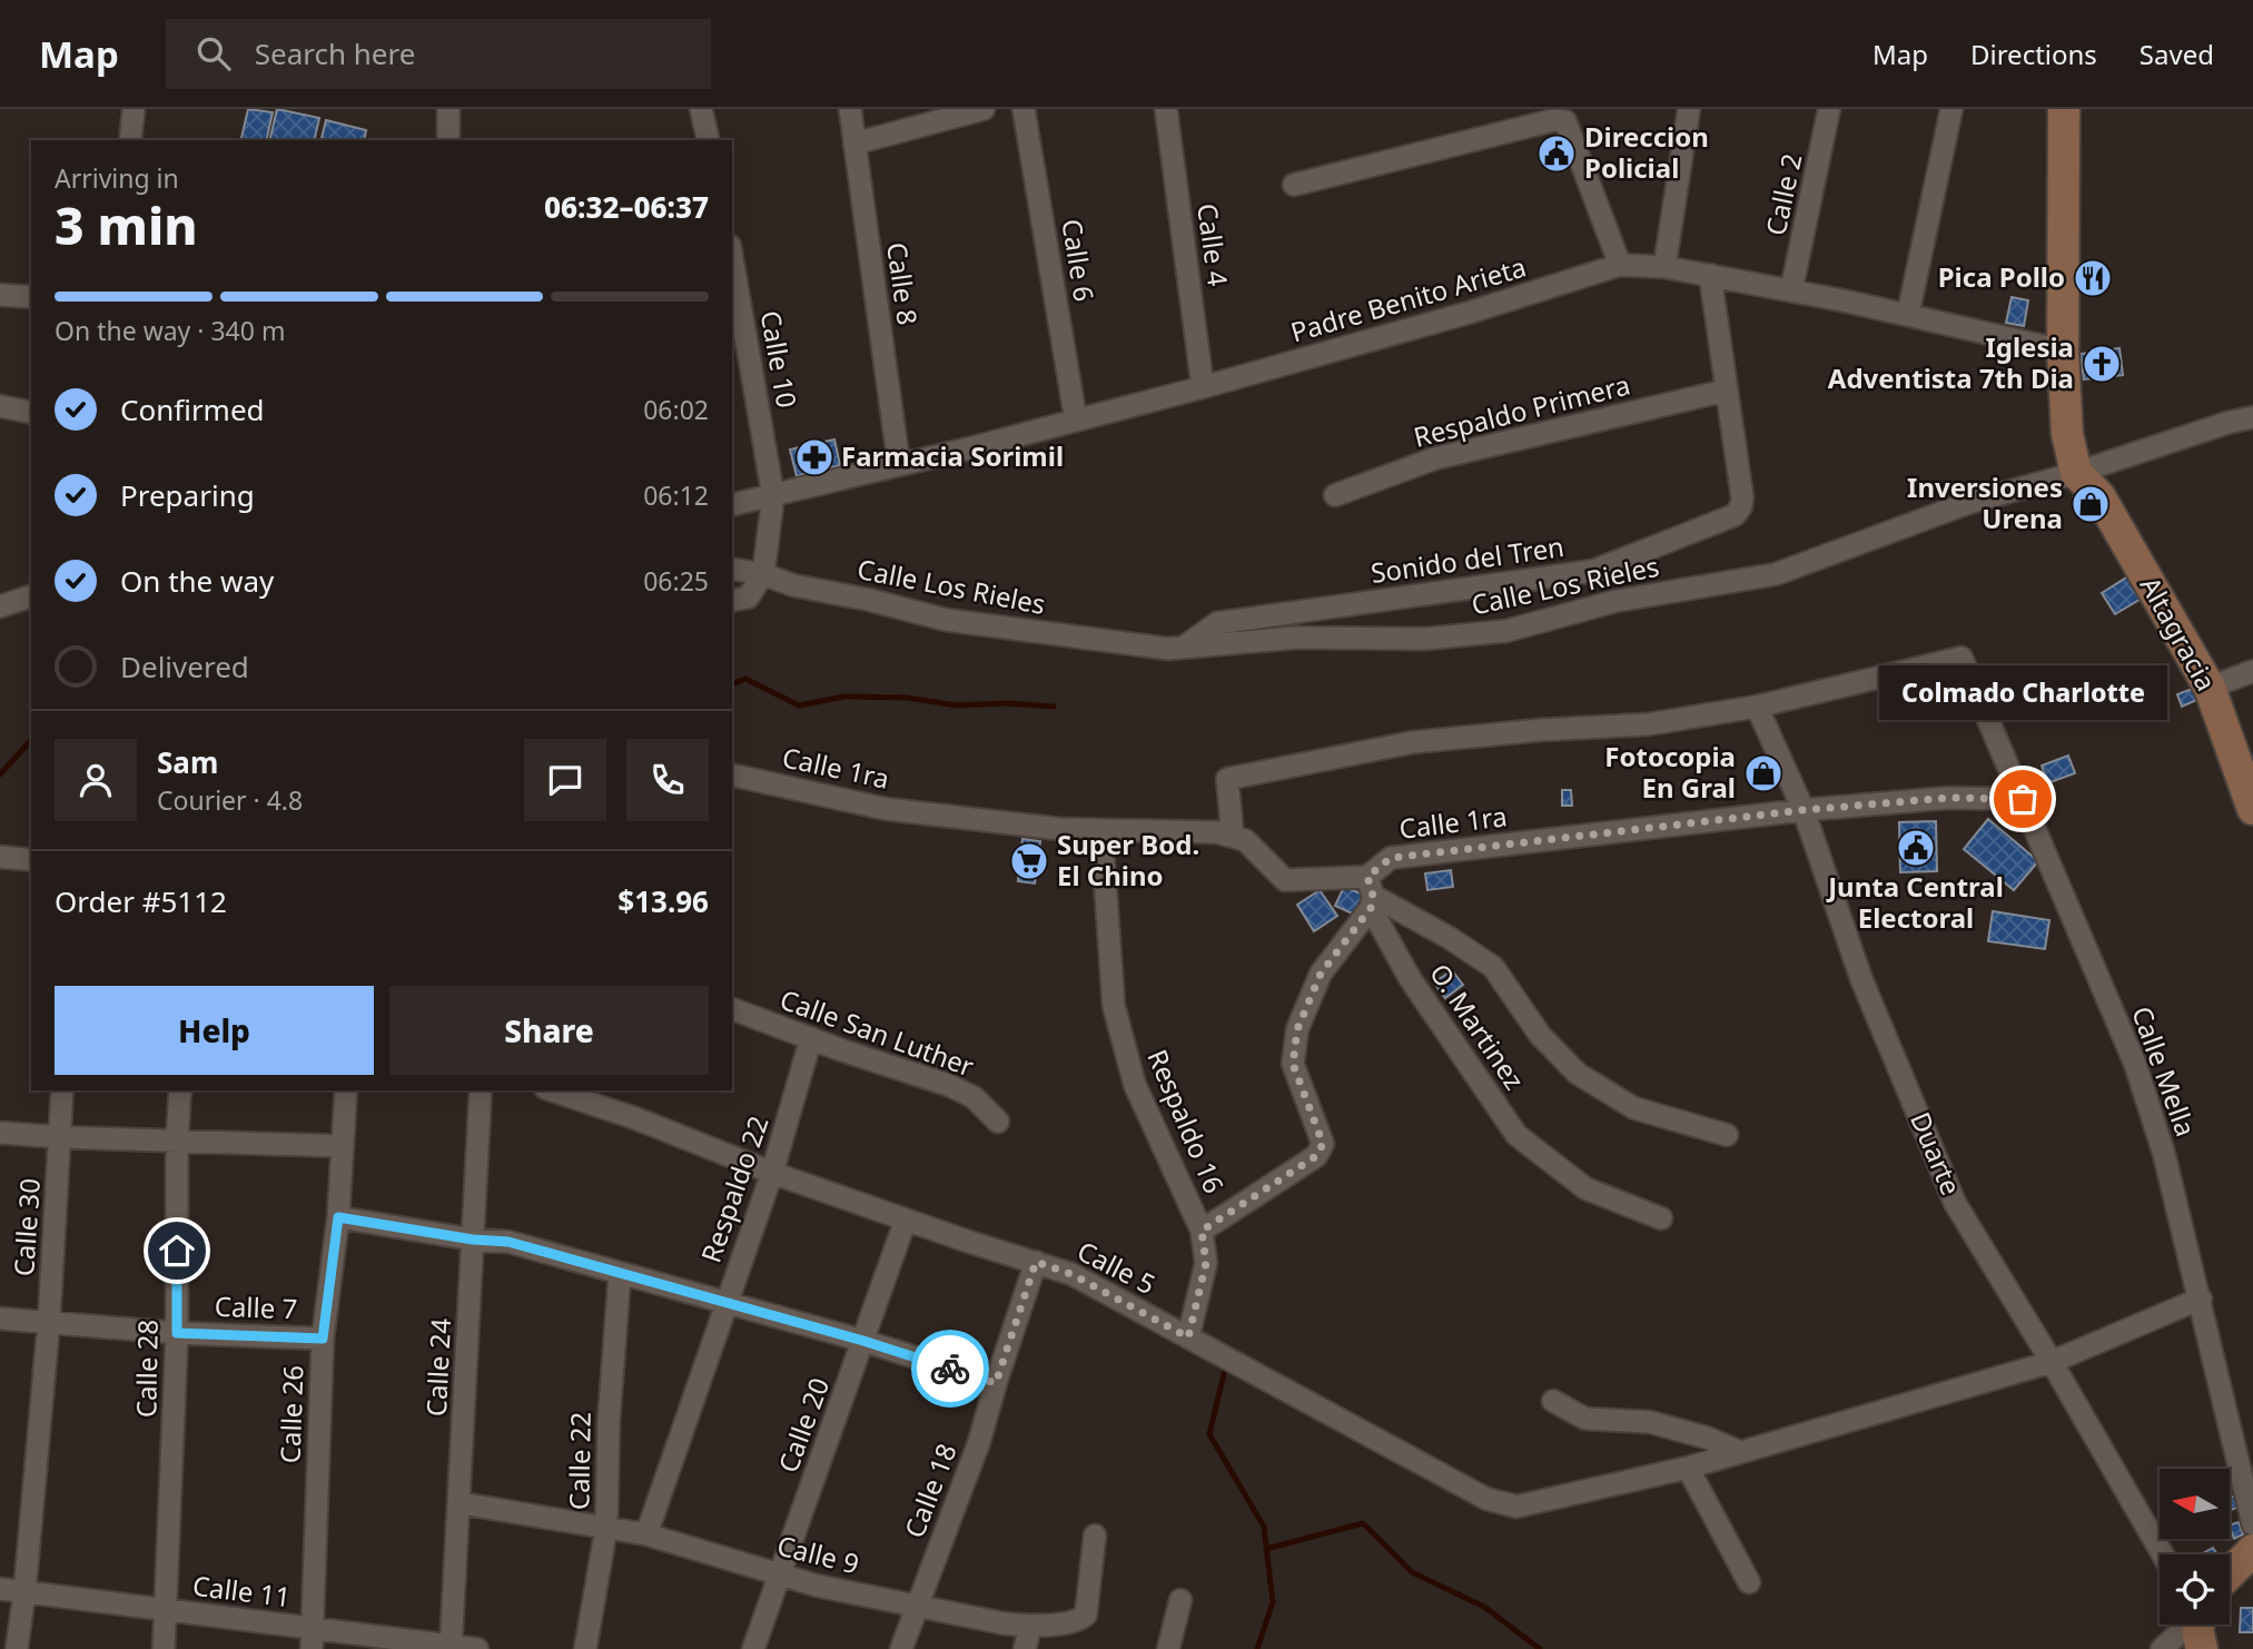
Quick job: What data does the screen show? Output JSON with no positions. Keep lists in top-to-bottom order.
{
  "streets": {
    "street": [
      "Calle 2",
      "Calle 4",
      "Calle 6",
      "Calle 8",
      "Padre Benito Arieta",
      "Calle 10",
      "Respaldo Primera",
      "Sonido del Tren",
      "Calle Los Rieles",
      "Altagracia",
      "Calle 1ra",
      "O. Martinez",
      "Calle San Luther",
      "Calle Mella",
      "Respaldo 16",
      "Duarte",
      "Respaldo 22",
      "Calle 30",
      "Calle 5",
      "Calle 7",
      "Calle 24",
      "Calle 28",
      "Calle 26",
      "Calle 20",
      "Calle 22",
      "Calle 18",
      "Calle 9",
      "Calle 11"
    ]
  },
  "crossings": [
    ["Calle 2", "Padre Benito Arieta"],
    ["Calle 4", "Padre Benito Arieta"],
    ["Calle 6", "Padre Benito Arieta"],
    ["Calle 8", "Padre Benito Arieta"],
    ["Padre Benito Arieta", "Calle 10"],
    ["Calle 10", "Calle Los Rieles"],
    ["Respaldo Primera", "Sonido del Tren"],
    ["Sonido del Tren", "Calle Los Rieles"],
    ["Calle Los Rieles", "Altagracia"],
    ["Calle 1ra", "O. Martinez"],
    ["Calle 1ra", "Calle Mella"],
    ["Calle 1ra", "Respaldo 16"],
    ["Calle 1ra", "Duarte"],
    ["Calle San Luther", "Respaldo 22"],
    ["Calle Mella", "Duarte"],
    ["Calle Mella", "Calle 5"],
    ["Respaldo 16", "Calle 5"],
    ["Duarte", "Calle 5"],
    ["Respaldo 22", "Calle 5"],
    ["Respaldo 22", "Calle 9"],
    ["Calle 30", "Calle 7"],
    ["Calle 30", "Calle 11"],
    ["Calle 5", "Calle 20"],
    ["Calle 5", "Calle 18"],
    ["Calle 7", "Calle 28"],
    ["Calle 7", "Calle 26"],
    ["Calle 24", "Calle 9"],
    ["Calle 24", "Calle 11"],
    ["Calle 28", "Calle 11"],
    ["Calle 26", "Calle 11"],
    ["Calle 20", "Calle 9"],
    ["Calle 22", "Calle 9"],
    ["Calle 18", "Calle 9"]
  ],
  "places": {
    "public building": ["Direccion Policial", "Junta Central Electoral"],
    "restaurant": ["Pica Pollo"],
    "church": ["Iglesia Adventista 7th Dia"],
    "pharmacy": ["Farmacia Sorimil"],
    "shop": ["Inversiones Urena", "Fotocopia En Gral"],
    "other": ["Colmado Charlotte"],
    "supermarket": ["Super Bod. El Chino"]
  },
  "north": "left",
  "page": {
    "header": "Map",
    "search": "Search here",
    "nav": ["Map", "Directions", "Saved"],
    "heading": ["3 min", "Arriving in", "06:32–06:37"],
    "panel": [
      "Sam",
      "Courier · 4.8",
      "Order #5112",
      "$13.96"
    ],
    "bar": "On the way · 340 m",
    "list": [
      ["Confirmed", "06:02"],
      ["Preparing", "06:12"],
      ["On the way", "06:25"],
      "Delivered"
    ],
    "bubble": "Colmado Charlotte",
    "buttons": ["Help", "Share"]
  }
}
